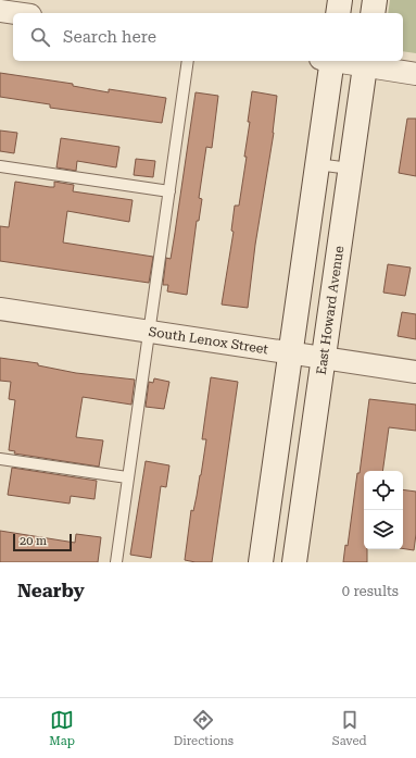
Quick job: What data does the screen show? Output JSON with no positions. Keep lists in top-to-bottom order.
{
  "streets": {
    "main road": ["East Howard Avenue"],
    "street": ["South Lenox Street"]
  },
  "crossings": [
    ["East Howard Avenue", "South Lenox Street"]
  ],
  "scale_bar": "20 m",
  "page": {
    "search": "Search here",
    "scale": "20 m",
    "heading": ["Nearby", "0 results"],
    "nav": ["Map", "Directions", "Saved"]
  }
}
